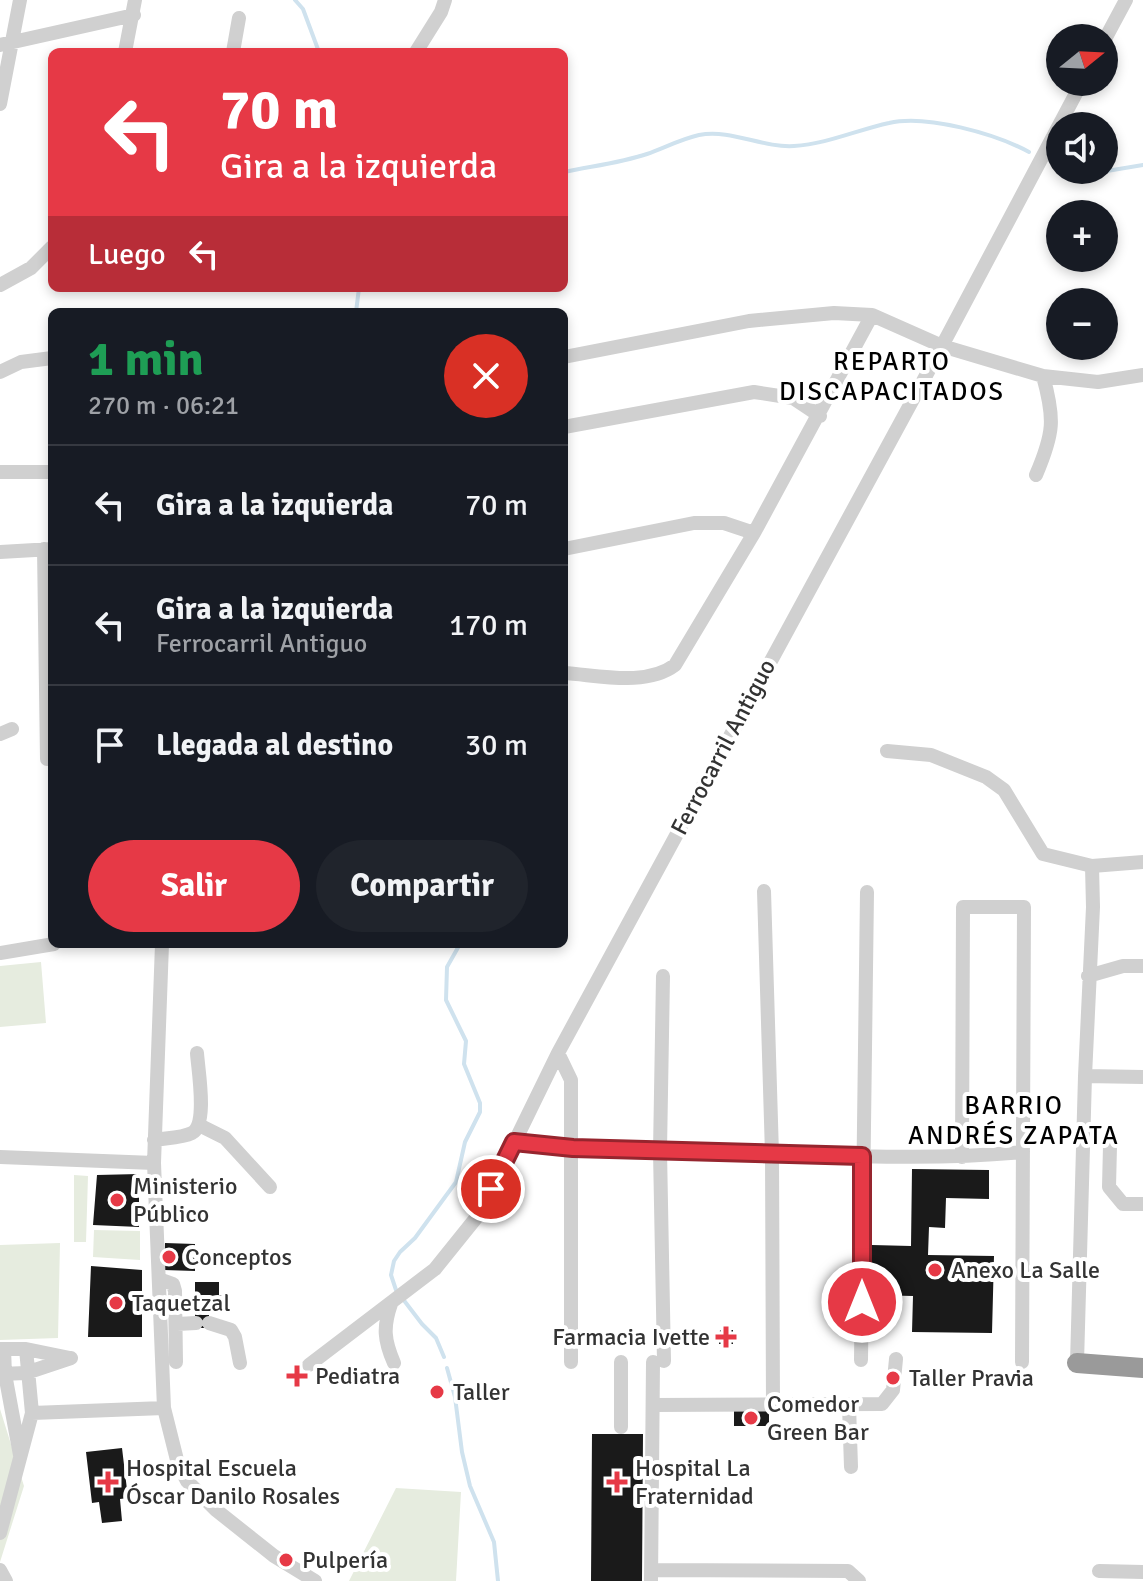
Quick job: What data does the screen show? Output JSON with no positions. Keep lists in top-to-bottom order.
{
  "streets": {
    "street": ["Ferrocarril Antiguo"]
  },
  "districts": ["REPARTO DISCAPACITADOS", "BARRIO ANDRÉS ZAPATA"],
  "places": {
    "other": [
      "Ministerio Público",
      "Conceptos",
      "Anexo La Salle",
      "Taquetzal",
      "Taller Pravia",
      "Taller",
      "Comedor Green Bar",
      "Pulpería"
    ],
    "health": [
      "Farmacia Ivette",
      "Pediatra",
      "Hospital Escuela Óscar Danilo Rosales",
      "Hospital La Fraternidad"
    ]
  },
  "north": "right",
  "page": {
    "map_buttons": ["+", "−"],
    "turn": ["70 m", "Gira a la izquierda"],
    "then": "Luego",
    "heading": ["1 min", "270 m · 06:21"],
    "list": [
      {
        "name": "Gira a la izquierda",
        "value": "70 m"
      },
      {
        "name": "Gira a la izquierda",
        "note": "Ferrocarril Antiguo",
        "value": "170 m"
      },
      {
        "name": "Llegada al destino",
        "value": "30 m"
      }
    ],
    "buttons": ["Salir", "Compartir"]
  }
}
